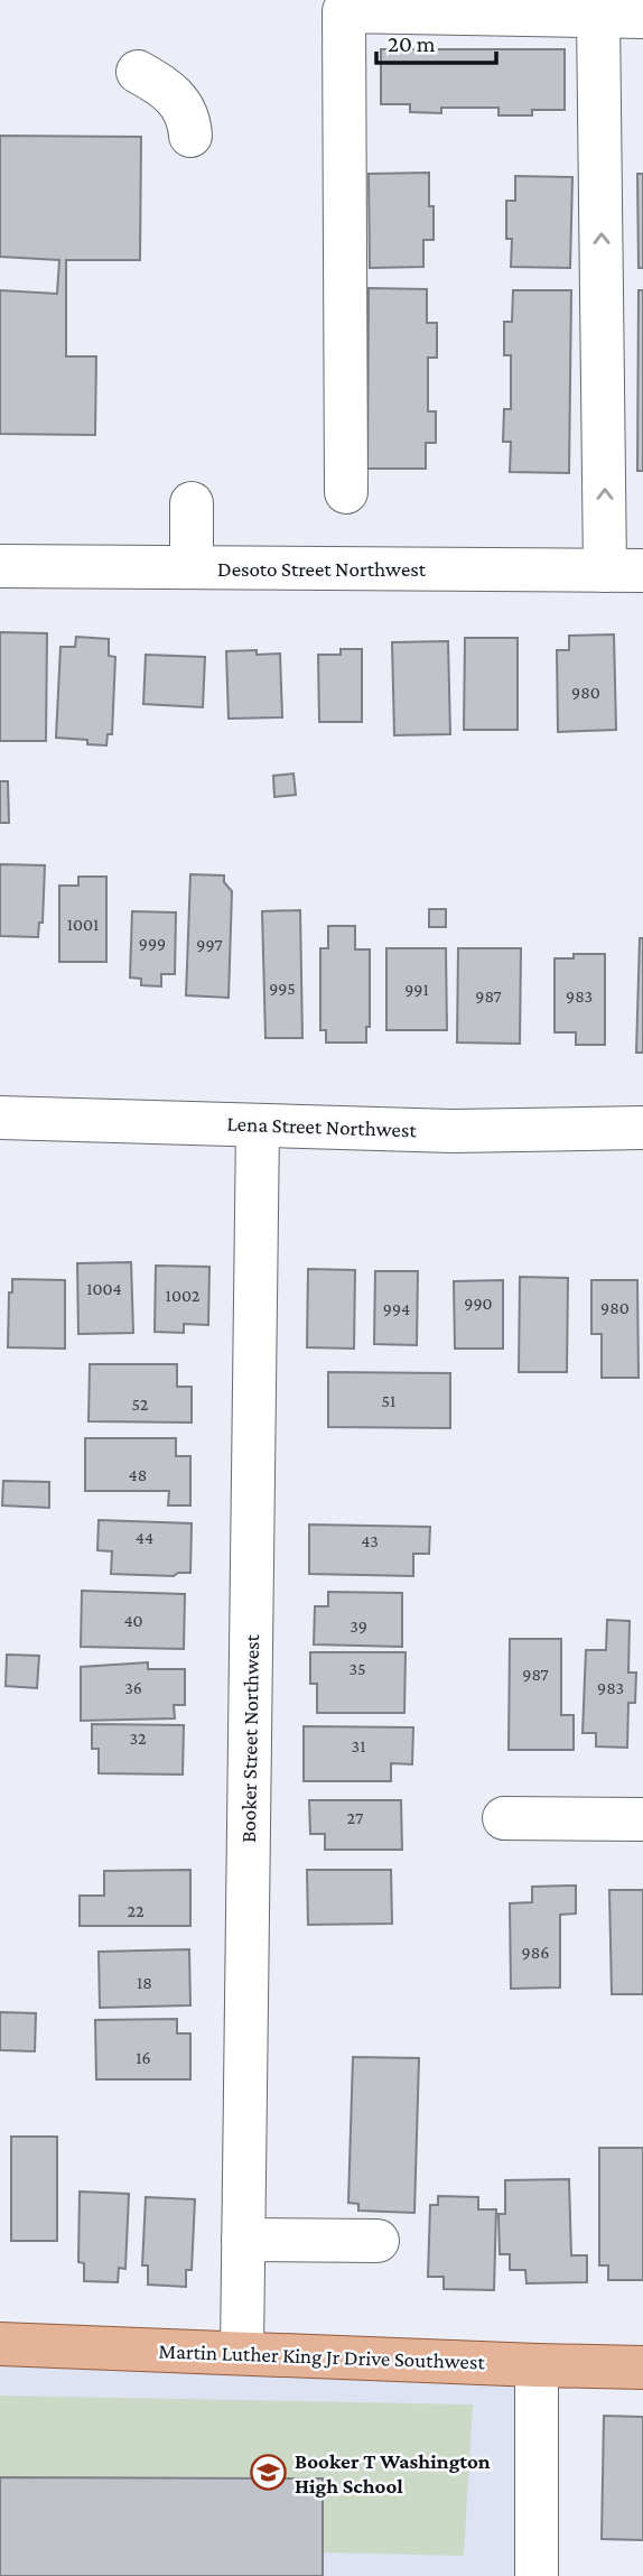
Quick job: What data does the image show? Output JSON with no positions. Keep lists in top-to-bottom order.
{
  "streets": {
    "main road": ["Martin Luther King Jr Drive Southwest"],
    "street": ["Desoto Street Northwest", "Lena Street Northwest", "Booker Street Northwest"]
  },
  "crossings": [
    ["Lena Street Northwest", "Booker Street Northwest"],
    ["Booker Street Northwest", "Martin Luther King Jr Drive Southwest"]
  ],
  "places": {
    "school or university": ["Booker T Washington High School"]
  },
  "house_numbers": [
    "980",
    "1001",
    "999",
    "997",
    "995",
    "991",
    "987",
    "983",
    "1004",
    "1002",
    "990",
    "980",
    "994",
    "51",
    "52",
    "48",
    "44",
    "43",
    "40",
    "39",
    "35",
    "987",
    "36",
    "983",
    "32",
    "31",
    "27",
    "22",
    "986",
    "18",
    "16"
  ],
  "scale_bar": "20 m"
}
